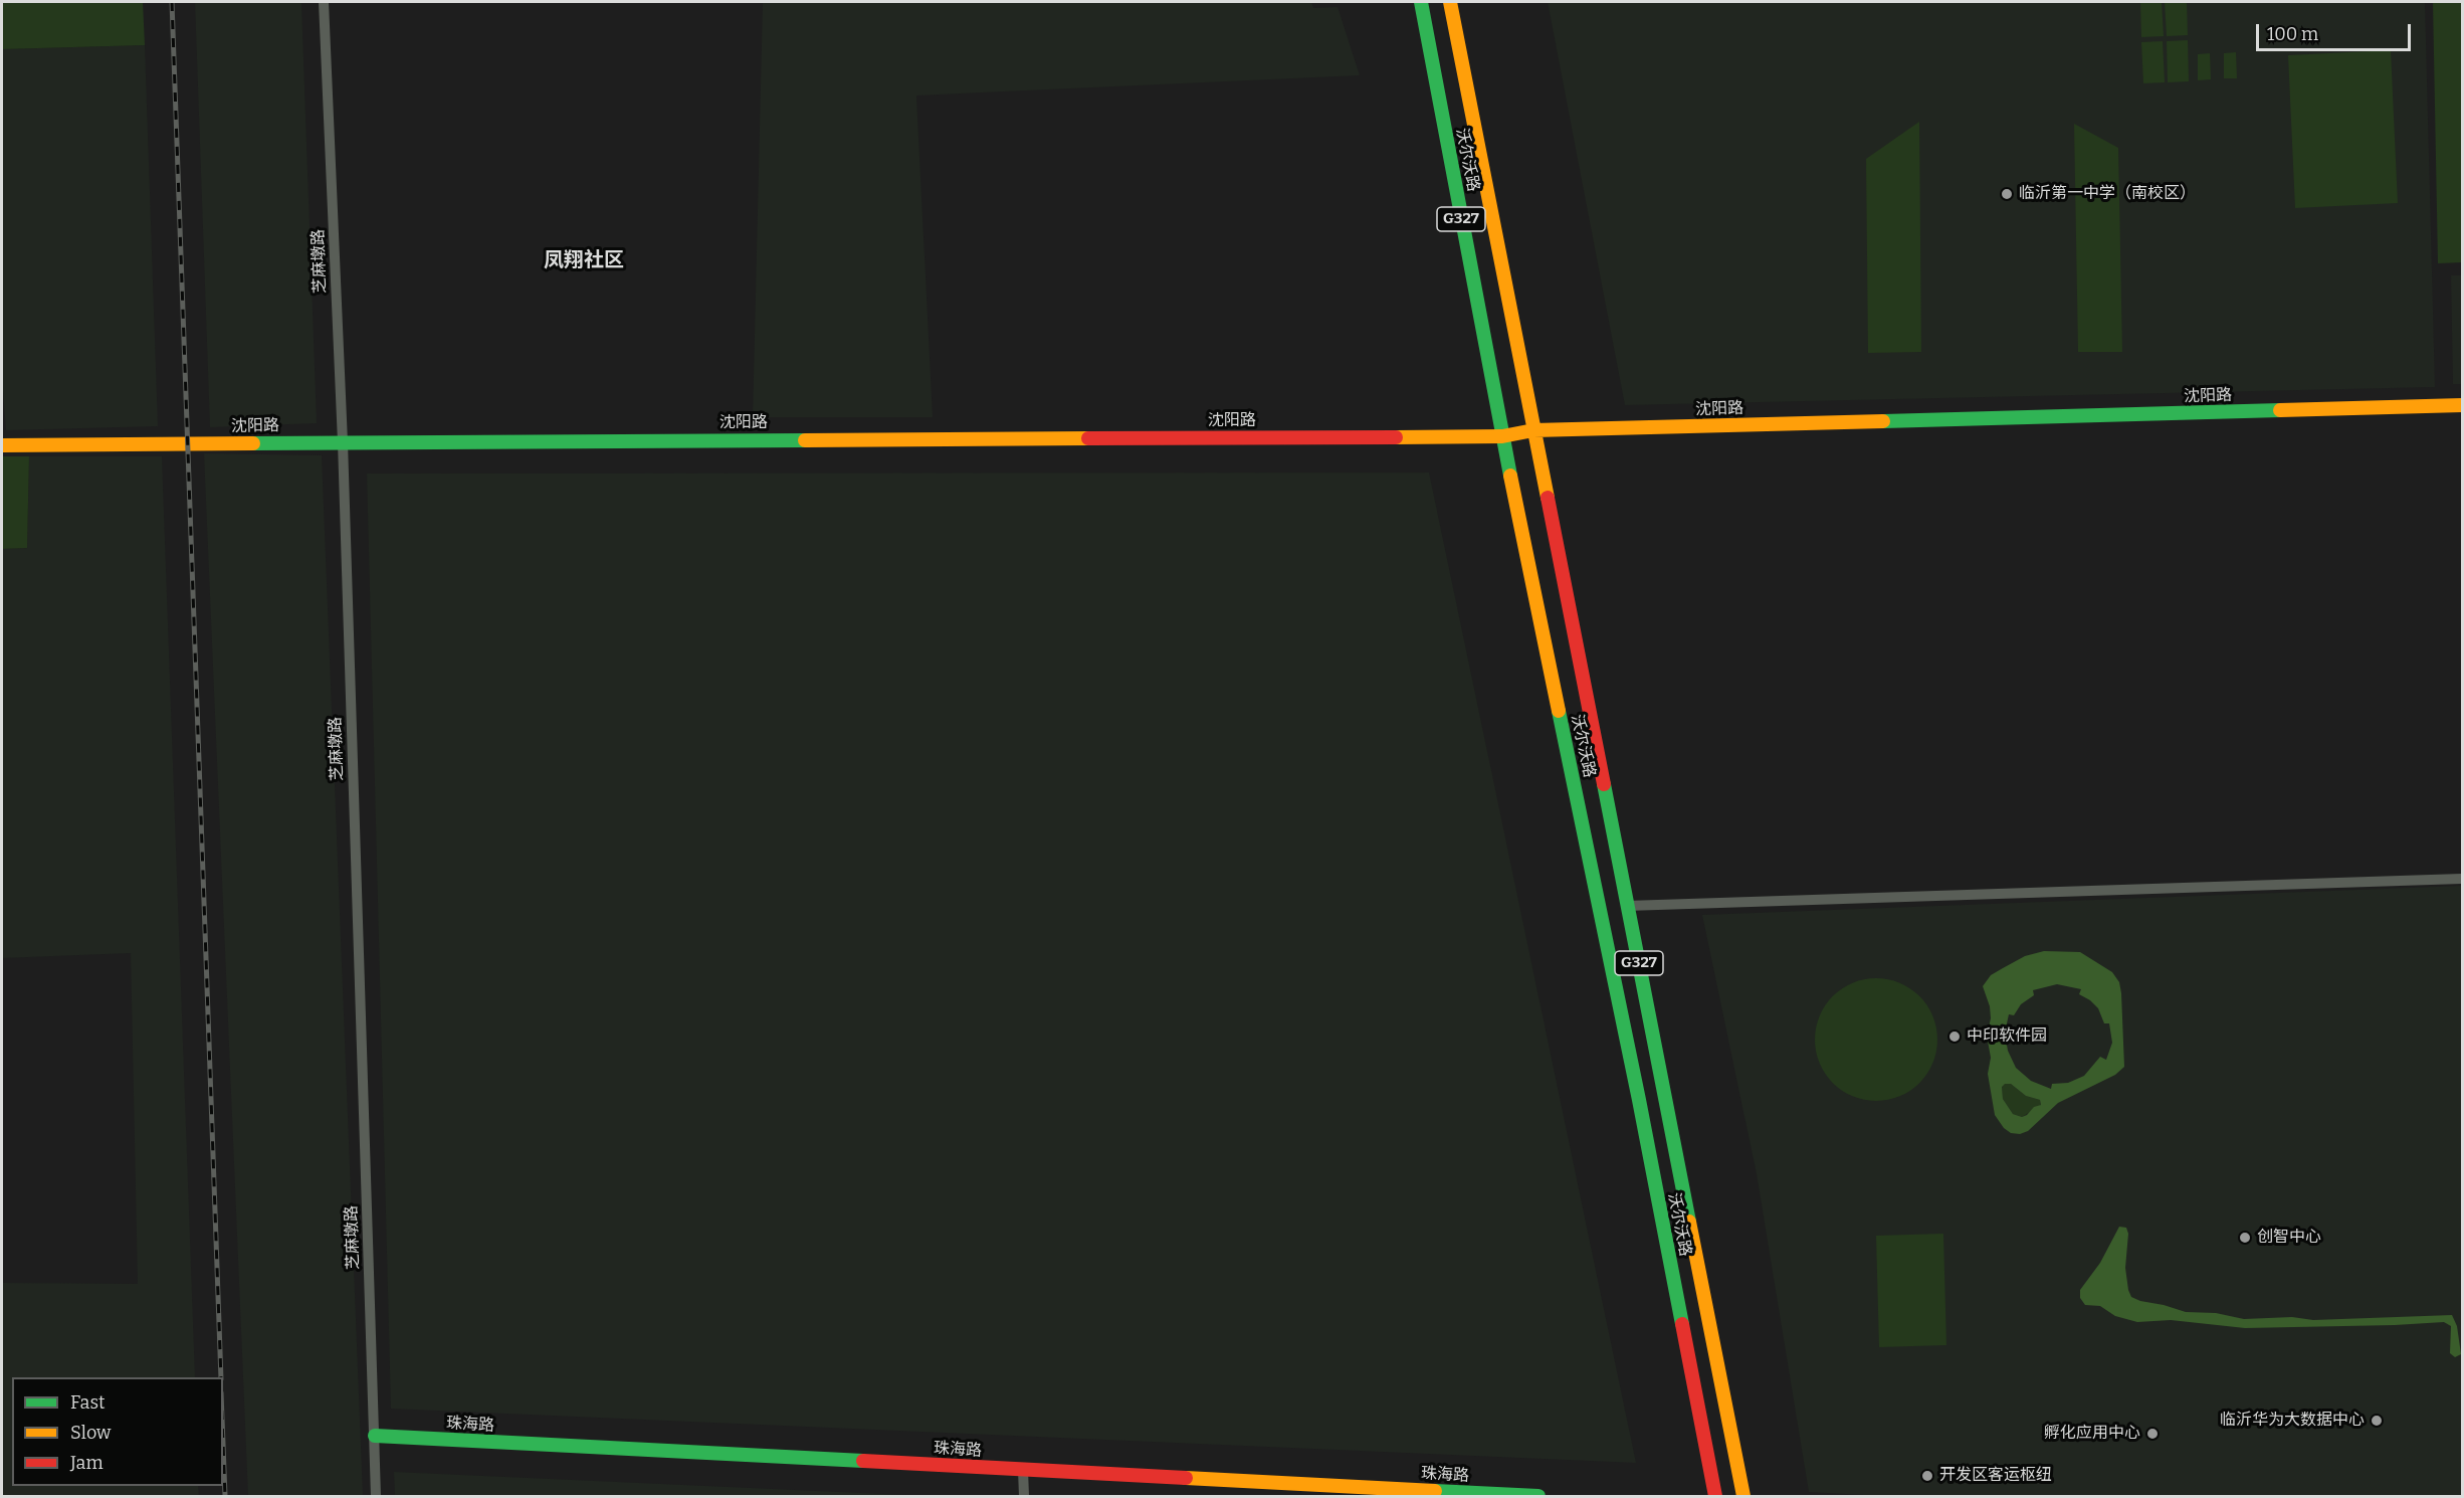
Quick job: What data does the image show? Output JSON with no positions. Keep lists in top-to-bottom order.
{
  "streets": {
    "main road": [
      "沃尔沃路",
      "G327",
      "沈阳路",
      "珠海路"
    ],
    "street": ["芝麻墩路"]
  },
  "crossings": [
    ["沃尔沃路", "沈阳路"],
    ["芝麻墩路", "沈阳路"],
    ["芝麻墩路", "珠海路"]
  ],
  "districts": ["凤翔社区"],
  "places": [
    "临沂第一中学（南校区）",
    "中印软件园",
    "创智中心",
    "临沂华为大数据中心",
    "孵化应用中心",
    "开发区客运枢纽"
  ],
  "legend": ["Fast", "Slow", "Jam"],
  "scale_bar": "100 m"
}
